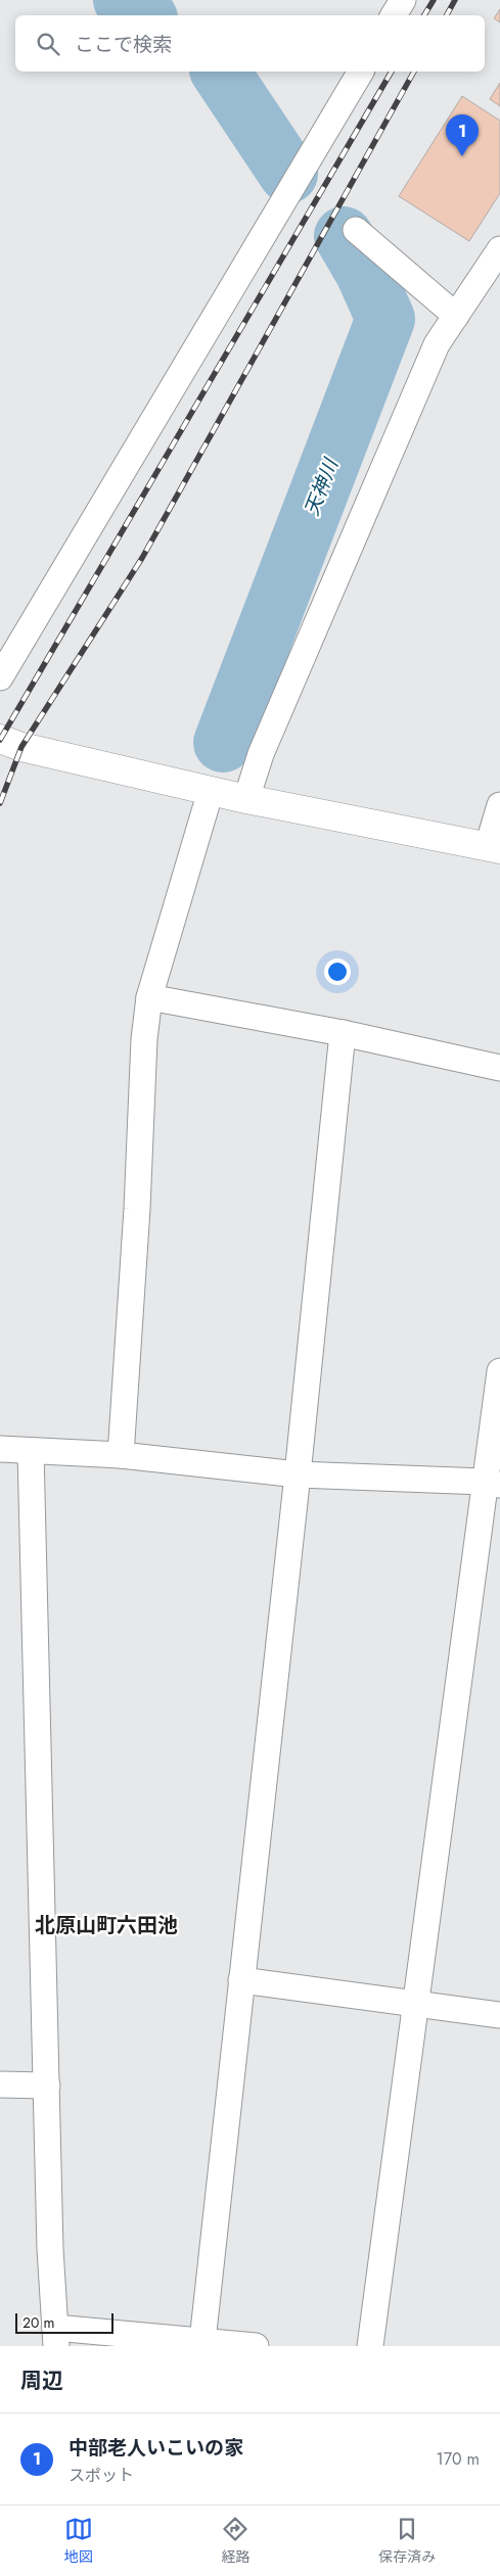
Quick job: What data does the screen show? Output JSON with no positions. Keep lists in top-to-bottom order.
{
  "districts": ["北原山町六田池"],
  "water": ["天神川"],
  "scale_bar": "20 m",
  "page": {
    "search": "ここで検索",
    "pins": "1",
    "scale": "20 m",
    "heading": "周辺",
    "list": [
      {
        "mark": "1",
        "name": "中部老人いこいの家",
        "note": "スポット",
        "value": "170 m"
      }
    ],
    "nav": ["地図", "経路", "保存済み"]
  }
}
